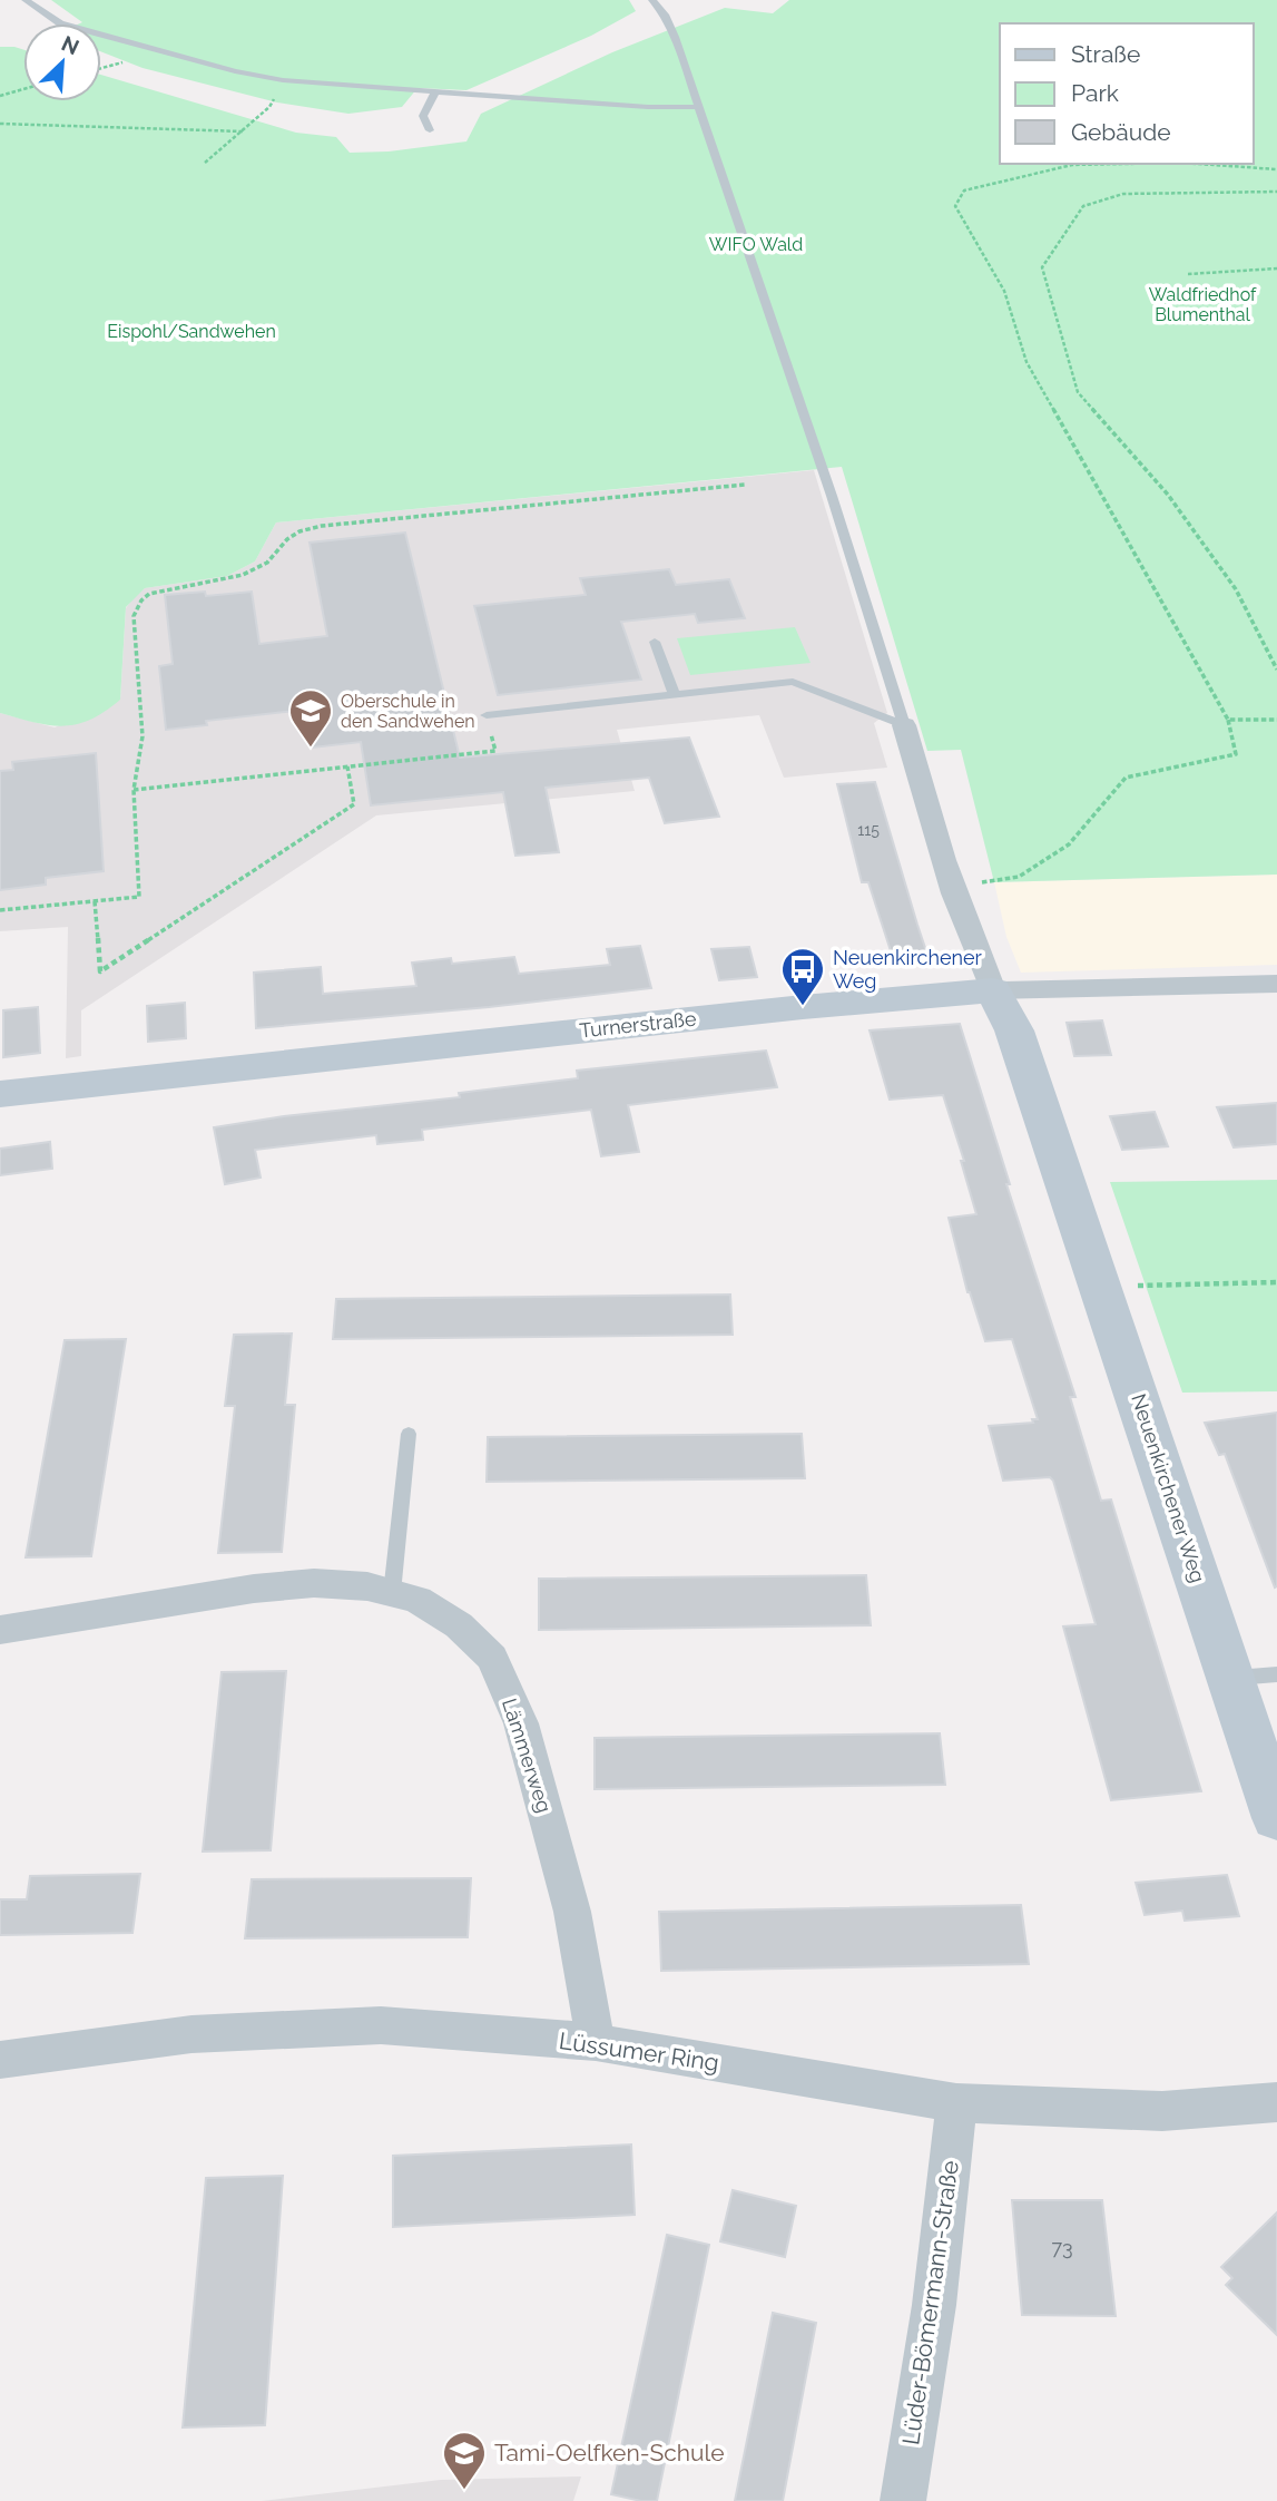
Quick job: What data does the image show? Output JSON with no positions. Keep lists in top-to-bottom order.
{
  "streets": {
    "street": [
      "Turnerstraße",
      "Neuenkirchener Weg",
      "Lämmerweg",
      "Lüssumer Ring",
      "Lüder-Bömermann-Straße"
    ]
  },
  "crossings": [
    ["Turnerstraße", "Neuenkirchener Weg"],
    ["Lämmerweg", "Lüssumer Ring"],
    ["Lüssumer Ring", "Lüder-Bömermann-Straße"]
  ],
  "parks": ["WIFO Wald", "Waldfriedhof Blumenthal", "Eispohl/Sandwehen"],
  "places": {
    "school or university": ["Oberschule in den Sandwehen", "Tami-Oelfken-Schule"],
    "bus stop": ["Neuenkirchener Weg"]
  },
  "house_numbers": ["115", "73"],
  "legend": ["Straße", "Park", "Gebäude"],
  "north": "top right"
}
